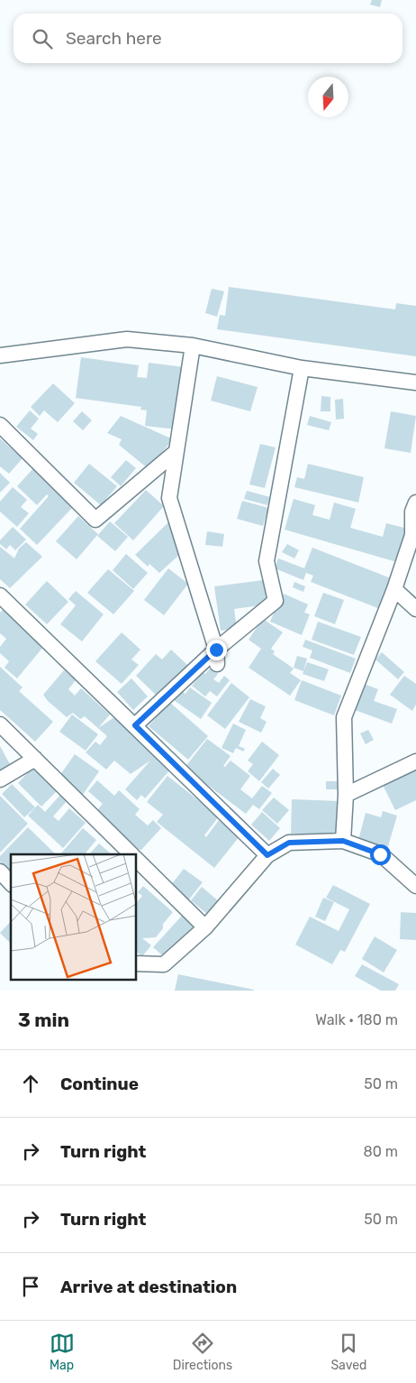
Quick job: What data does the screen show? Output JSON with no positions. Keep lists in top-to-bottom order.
{
  "north": "bottom",
  "page": {
    "search": "Search here",
    "heading": ["3 min", "Walk · 180 m"],
    "list": [
      ["Continue", "50 m"],
      ["Turn right", "80 m"],
      ["Turn right", "50 m"],
      "Arrive at destination"
    ],
    "nav": ["Map", "Directions", "Saved"]
  }
}
